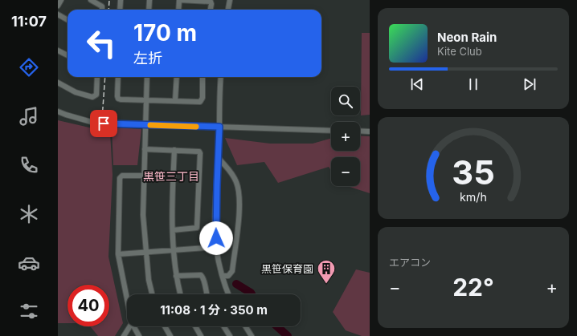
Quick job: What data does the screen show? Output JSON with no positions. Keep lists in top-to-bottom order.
{
  "districts": ["黒笹三丁目"],
  "places": {
    "building": ["黒笹保育園"]
  },
  "page": {
    "tabs": "11:07",
    "turn": ["170 m", "左折"],
    "song": ["Neon Rain", "Kite Club"],
    "map_buttons": ["+", "−"],
    "tile": "エアコン",
    "heat": ["−", "22°", "+"],
    "limit": "40",
    "trip": "11:08 · 1 分 · 350 m",
    "gauge": ["35", "km/h"]
  }
}
